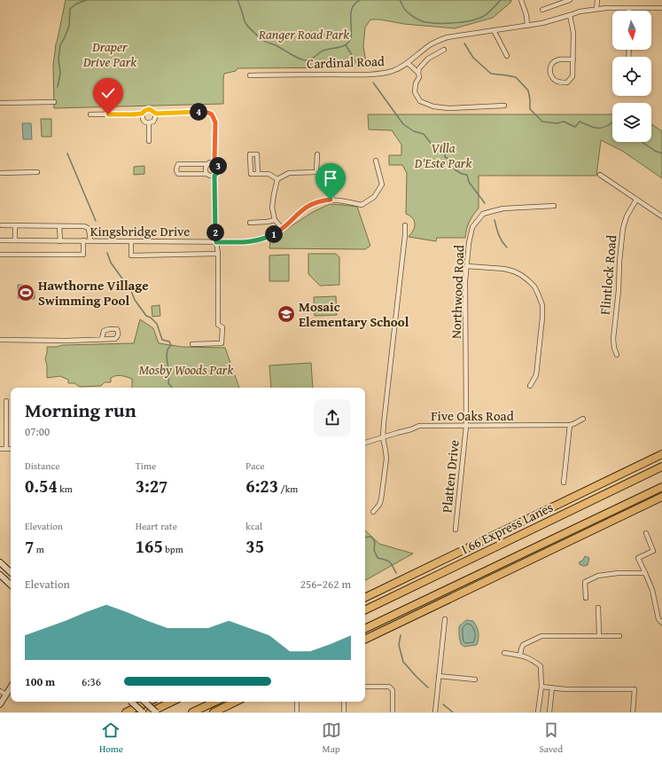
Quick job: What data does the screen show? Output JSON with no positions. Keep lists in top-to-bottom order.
{
  "streets": {
    "highway": ["I 66 Express Lanes"],
    "street": [
      "Cardinal Road",
      "Kingsbridge Drive",
      "Flintlock Road",
      "Northwood Road",
      "Five Oaks Road",
      "Platten Drive"
    ]
  },
  "crossings": [
    ["Northwood Road", "Five Oaks Road"],
    ["Northwood Road", "Platten Drive"],
    ["Five Oaks Road", "Platten Drive"]
  ],
  "parks": [
    "Ranger Road Park",
    "Draper Drive Park",
    "Villa D'Este Park",
    "Mosby Woods Park"
  ],
  "places": {
    "sports": ["Hawthorne Village Swimming Pool"],
    "school or university": ["Mosaic Elementary School"]
  },
  "north": "bottom",
  "page": {
    "pins": [
      "4",
      "3",
      "2",
      "1"
    ],
    "heading": ["Morning run", "07:00"],
    "stats": [
      ["Distance", "0.54 km"],
      ["Time", "3:27"],
      ["Pace", "6:23 /km"],
      ["Elevation", "7 m"],
      ["Heart rate", "165 bpm"],
      ["kcal", "35"]
    ],
    "chart": ["Elevation", "256–262 m"],
    "list": [
      {
        "name": "100 m",
        "note": "6:36"
      }
    ],
    "tabs": ["Home", "Map", "Saved"]
  }
}
